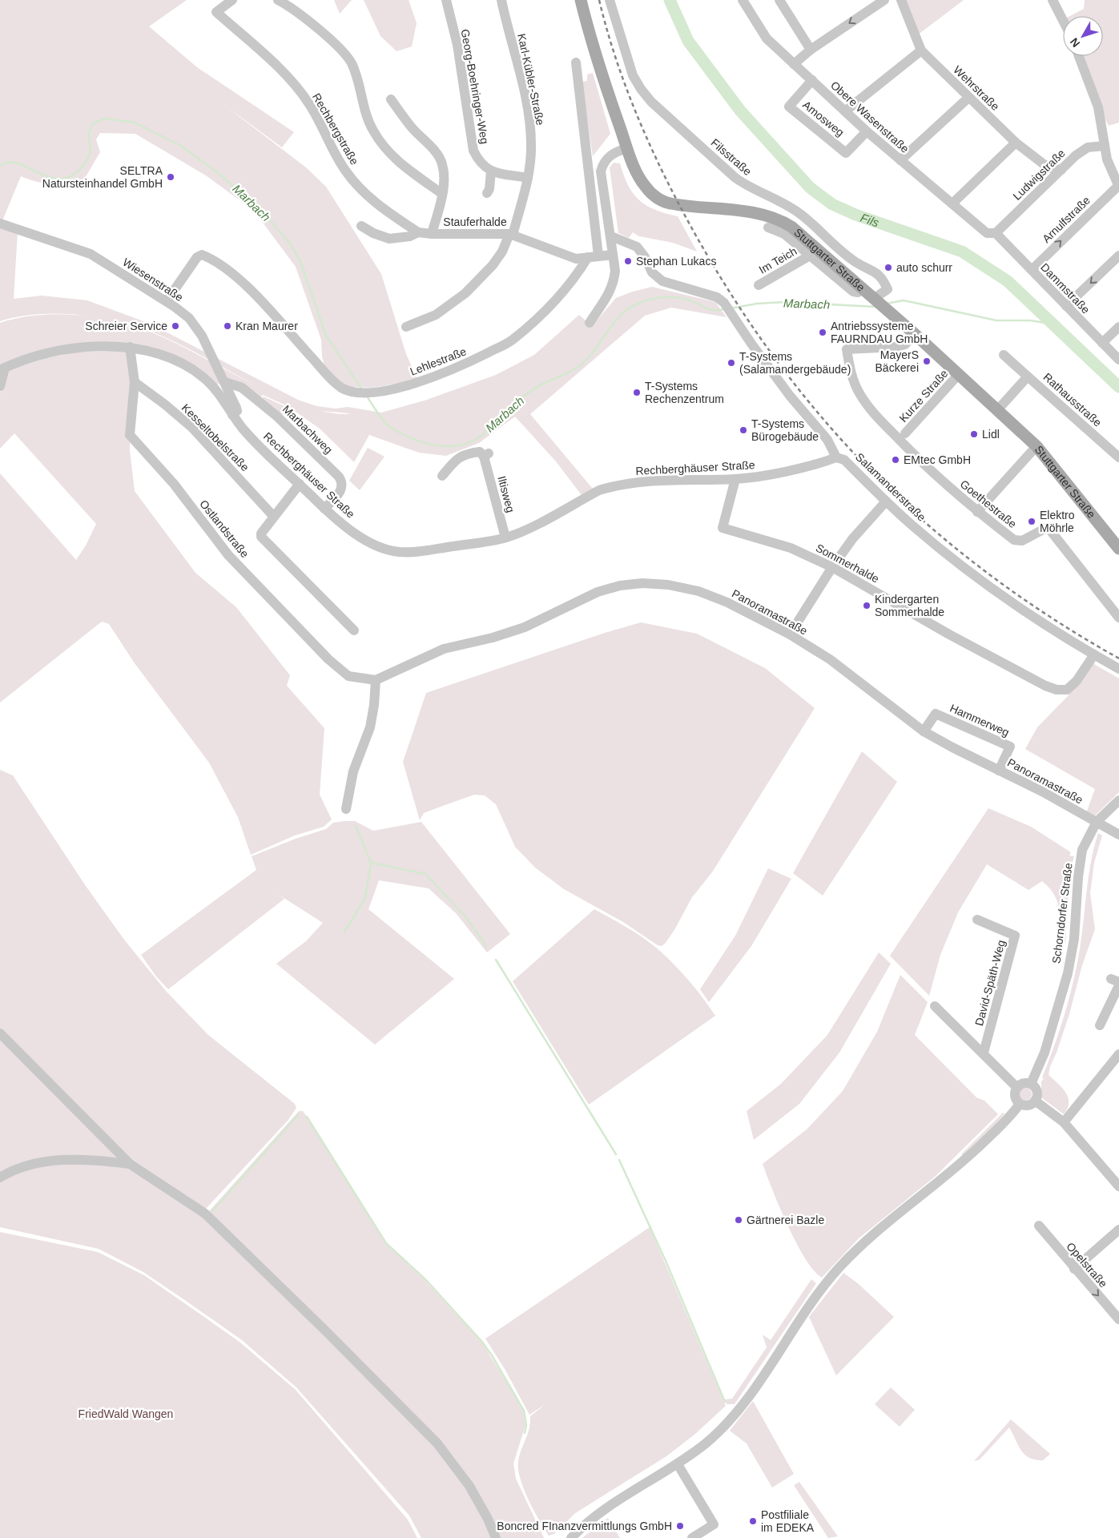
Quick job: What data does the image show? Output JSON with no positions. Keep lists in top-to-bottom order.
{
  "streets": {
    "main road": ["Stuttgarter Straße"],
    "street": [
      "Karl-Kübler-Straße",
      "Georg-Boehringer-Weg",
      "Wehrstraße",
      "Obere Wasenstraße",
      "Amosweg",
      "Rechbergstraße",
      "Filsstraße",
      "Ludwigstraße",
      "Arnulfstraße",
      "Stauferhalde",
      "Im Teich",
      "Wiesenstraße",
      "Dammstraße",
      "Lehlestraße",
      "Kurze Straße",
      "Rathausstraße",
      "Marbachweg",
      "Kesseltobelstraße",
      "Rechberghäuser Straße",
      "Salamanderstraße",
      "Iltisweg",
      "Goethestraße",
      "Ostlandstraße",
      "Sommerhalde",
      "Panoramastraße",
      "Hammerweg",
      "Schorndorfer Straße",
      "David-Späth-Weg",
      "Opelstraße"
    ]
  },
  "crossings": [
    ["Karl-Kübler-Straße", "Stauferhalde"],
    ["Wehrstraße", "Ludwigstraße"],
    ["Obere Wasenstraße", "Amosweg"],
    ["Obere Wasenstraße", "Ludwigstraße"],
    ["Obere Wasenstraße", "Dammstraße"],
    ["Rechbergstraße", "Stauferhalde"],
    ["Filsstraße", "Stuttgarter Straße"],
    ["Ludwigstraße", "Dammstraße"],
    ["Arnulfstraße", "Dammstraße"],
    ["Stauferhalde", "Lehlestraße"],
    ["Stuttgarter Straße", "Im Teich"],
    ["Stuttgarter Straße", "Kurze Straße"],
    ["Stuttgarter Straße", "Rathausstraße"],
    ["Stuttgarter Straße", "Goethestraße"],
    ["Wiesenstraße", "Lehlestraße"],
    ["Wiesenstraße", "Marbachweg"],
    ["Wiesenstraße", "Rechberghäuser Straße"],
    ["Marbachweg", "Rechberghäuser Straße"],
    ["Kesseltobelstraße", "Ostlandstraße"],
    ["Rechberghäuser Straße", "Salamanderstraße"],
    ["Rechberghäuser Straße", "Iltisweg"],
    ["Rechberghäuser Straße", "Ostlandstraße"],
    ["Rechberghäuser Straße", "Sommerhalde"],
    ["Salamanderstraße", "Sommerhalde"],
    ["Ostlandstraße", "Panoramastraße"],
    ["Panoramastraße", "Hammerweg"],
    ["Panoramastraße", "Schorndorfer Straße"]
  ],
  "one_way": ["Opelstraße"],
  "water": ["Marbach", "Fils"],
  "parks": ["FriedWald Wangen"],
  "places": [
    "SELTRA Natursteinhandel GmbH",
    "Stephan Lukacs",
    "auto schurr",
    "Schreier Service",
    "Kran Maurer",
    "Antriebssysteme FAURNDAU GmbH",
    "MayerS Bäckerei",
    "T-Systems (Salamandergebäude)",
    "T-Systems Rechenzentrum",
    "T-Systems Bürogebäude",
    "Lidl",
    "EMtec GmbH",
    "Elektro Möhrle",
    "Kindergarten Sommerhalde",
    "Gärtnerei Bazle",
    "Postfiliale im EDEKA",
    "Boncred FInanzvermittlungs GmbH"
  ],
  "north": "bottom left"
}
